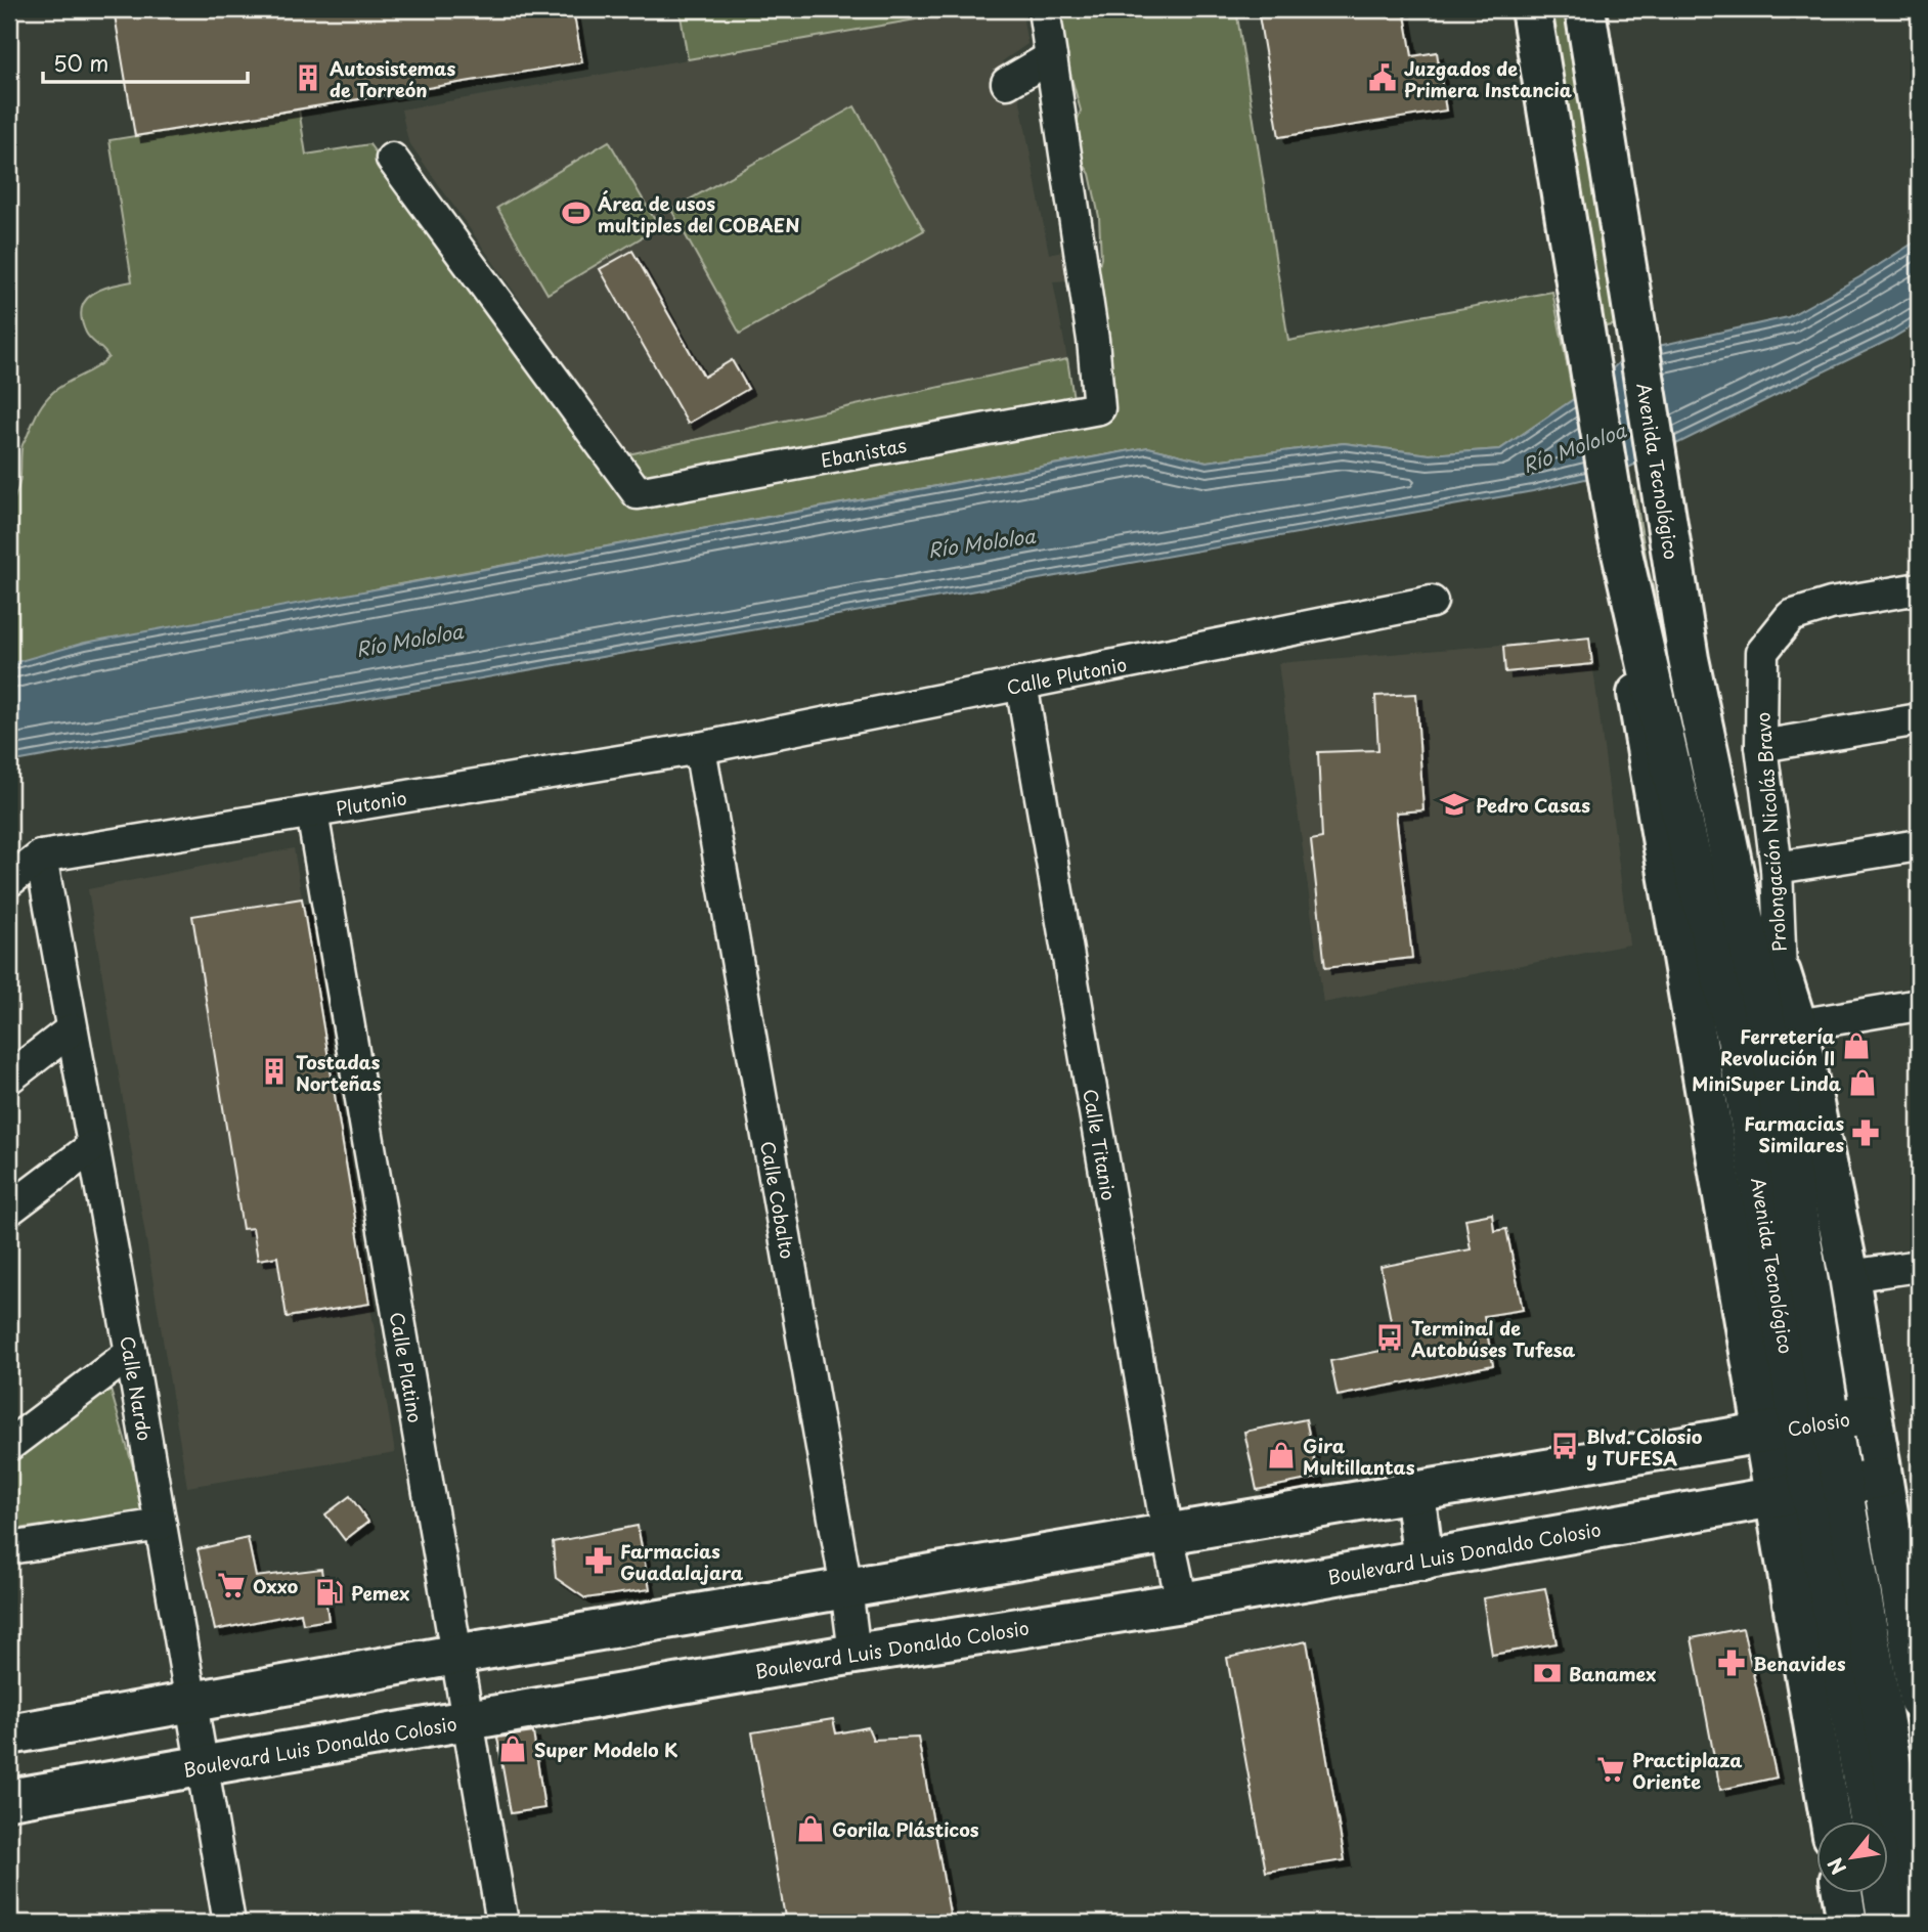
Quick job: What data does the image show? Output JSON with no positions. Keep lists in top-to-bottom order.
{
  "streets": {
    "main road": ["Avenida Tecnológico", "Colosio", "Boulevard Luis Donaldo Colosio"],
    "street": [
      "Ebanistas",
      "Calle Plutonio",
      "Plutonio",
      "Prolongación Nicolás Bravo",
      "Calle Titanio",
      "Calle Cobalto",
      "Calle Platino",
      "Calle Nardo"
    ]
  },
  "crossings": [
    ["Avenida Tecnológico", "Prolongación Nicolás Bravo"],
    ["Avenida Tecnológico", "Colosio"],
    ["Avenida Tecnológico", "Boulevard Luis Donaldo Colosio"],
    ["Calle Plutonio", "Plutonio"],
    ["Calle Plutonio", "Calle Titanio"],
    ["Calle Plutonio", "Calle Cobalto"],
    ["Plutonio", "Calle Cobalto"],
    ["Plutonio", "Calle Platino"],
    ["Plutonio", "Calle Nardo"],
    ["Calle Titanio", "Boulevard Luis Donaldo Colosio"],
    ["Calle Cobalto", "Boulevard Luis Donaldo Colosio"],
    ["Calle Platino", "Boulevard Luis Donaldo Colosio"],
    ["Calle Nardo", "Boulevard Luis Donaldo Colosio"]
  ],
  "water": ["Río Mololoa"],
  "places": {
    "building": ["Autosistemas de Torreón", "Tostadas Norteñas"],
    "public building": ["Juzgados de Primera Instancia"],
    "sports": ["Área de usos multiples del COBAEN"],
    "school or university": ["Pedro Casas"],
    "shop": [
      "Ferretería Revolución II",
      "MiniSuper Linda",
      "Gira Multillantas",
      "Super Modelo K",
      "Gorila Plásticos"
    ],
    "pharmacy": ["Farmacias Similares", "Farmacias Guadalajara", "Benavides"],
    "bus stop": ["Terminal de Autobúses Tufesa", "Blvd. Colosio y TUFESA"],
    "supermarket": ["Oxxo", "Practiplaza Oriente"],
    "fuel station": ["Pemex"],
    "bank": ["Banamex"]
  },
  "scale_bar": "50 m",
  "north": "bottom left"
}
